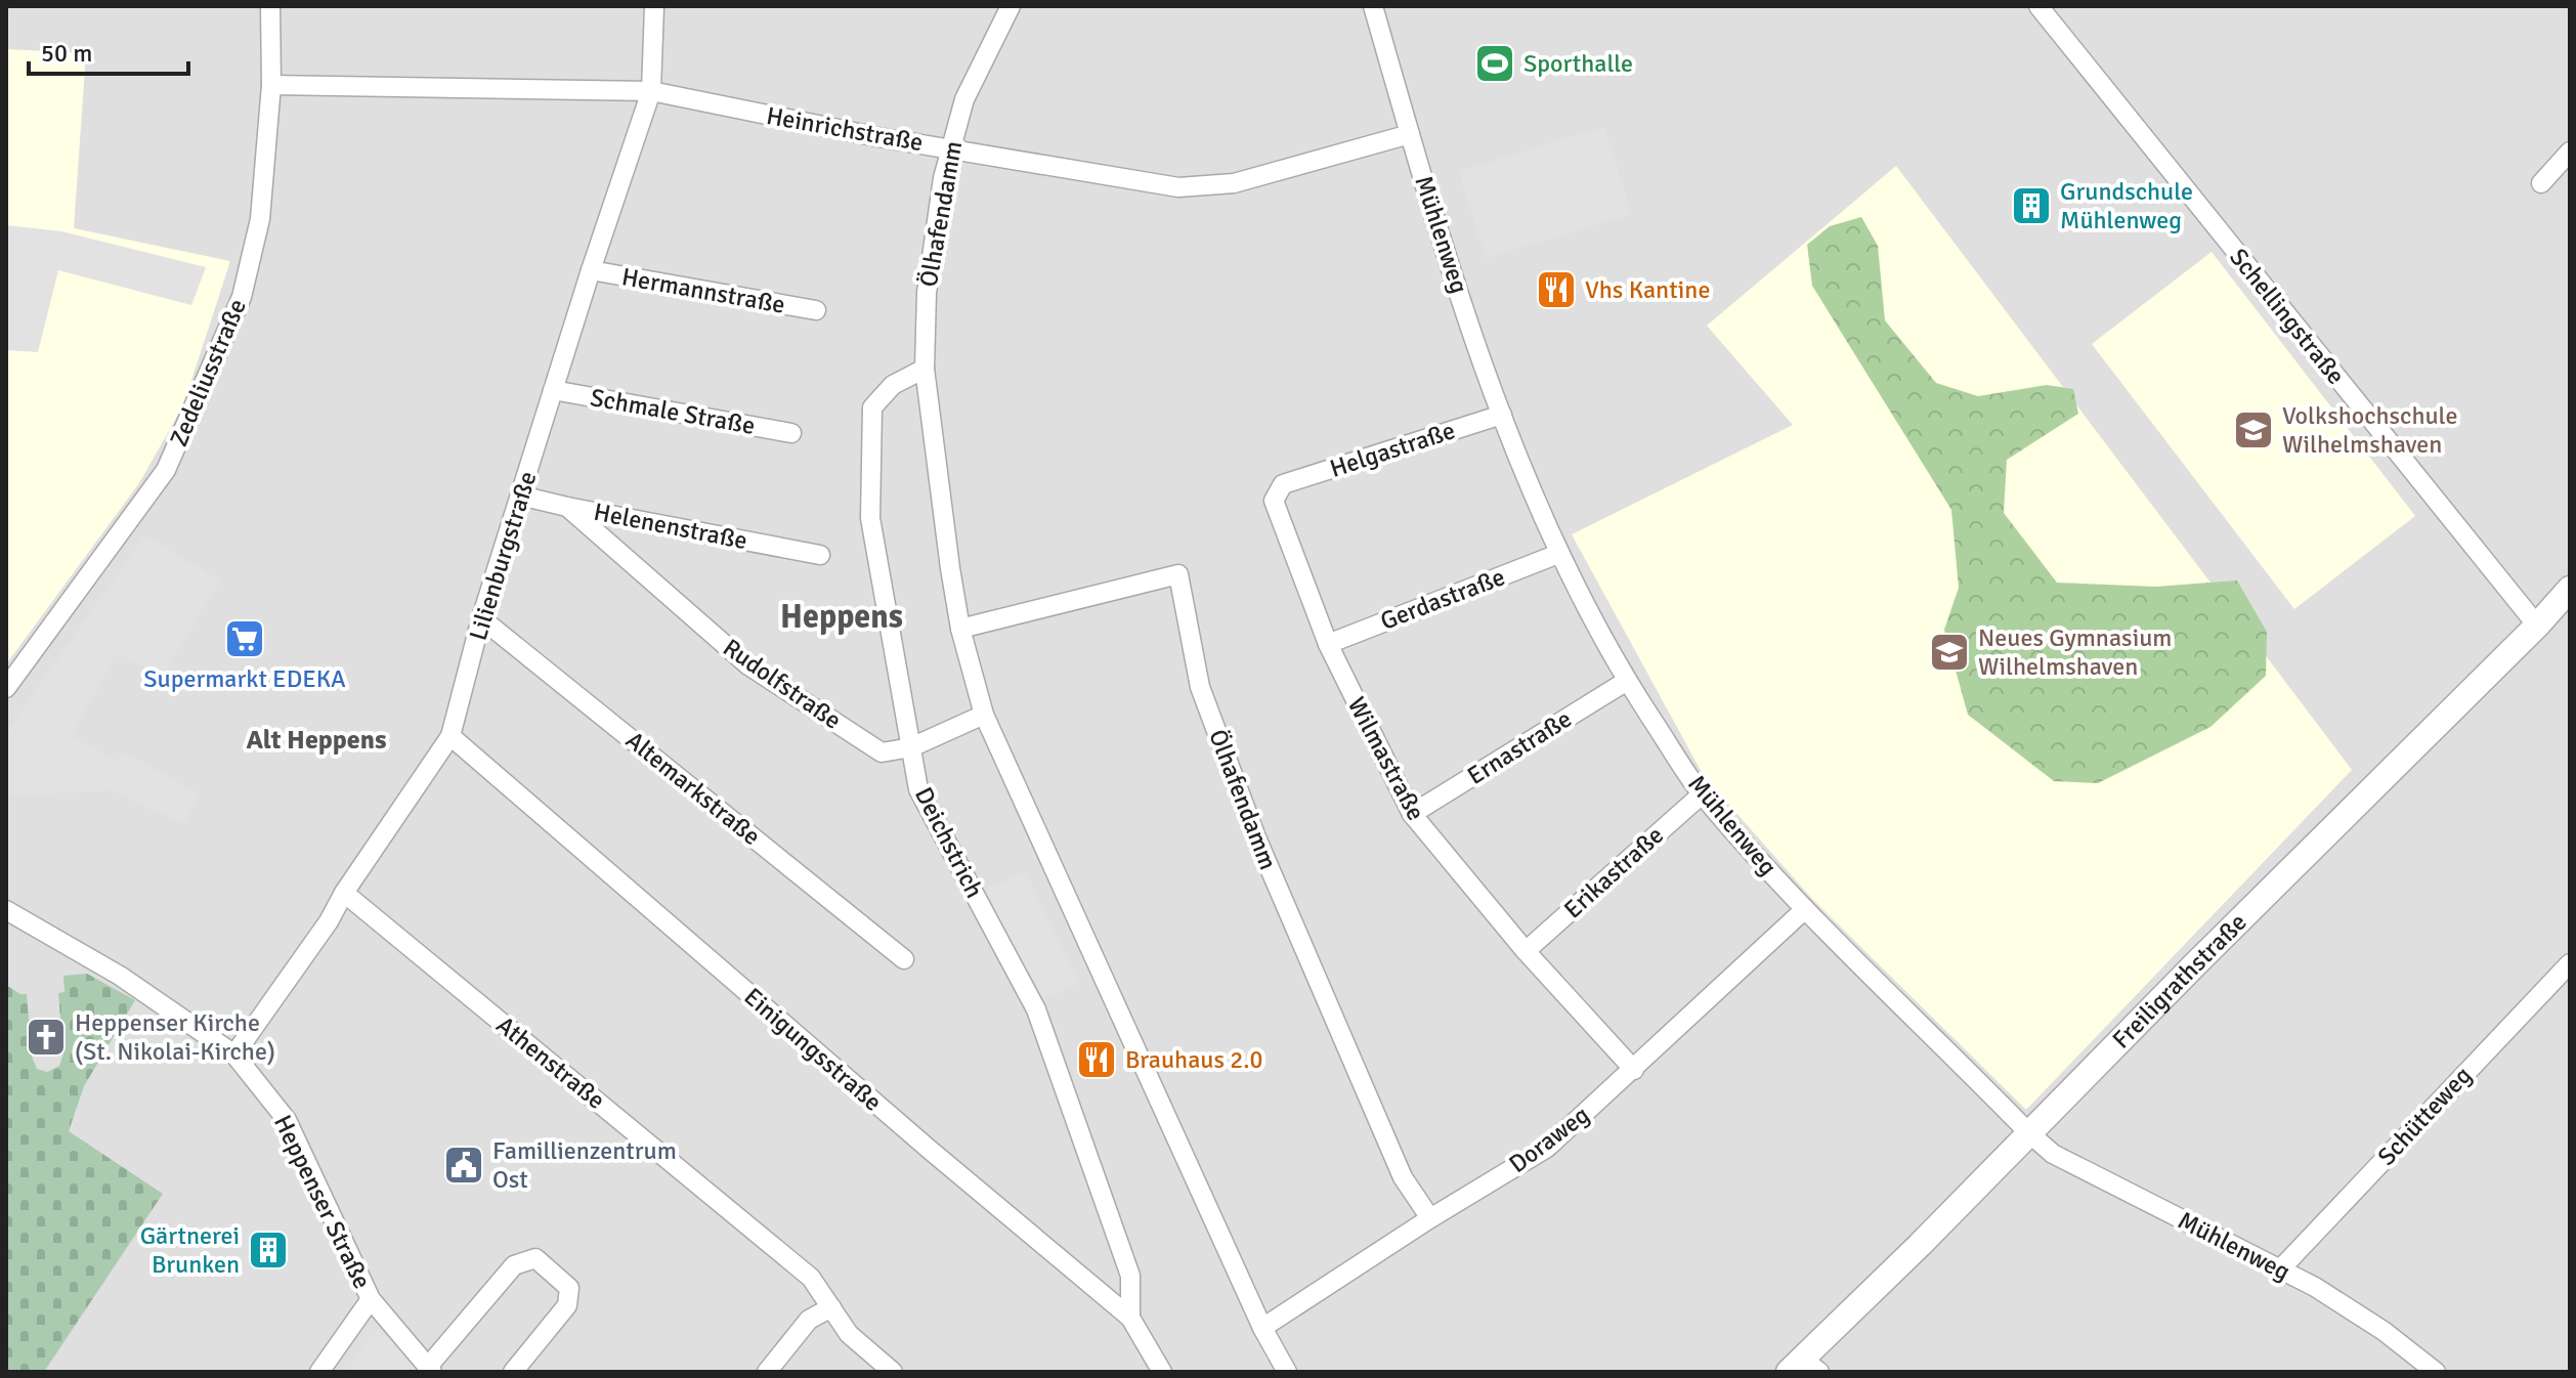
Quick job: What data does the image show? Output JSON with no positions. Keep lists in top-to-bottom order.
{
  "streets": {
    "street": [
      "Heinrichstraße",
      "Ölhafendamm",
      "Mühlenweg",
      "Hermannstraße",
      "Schellingstraße",
      "Zedeliusstraße",
      "Schmale Straße",
      "Helgastraße",
      "Helenenstraße",
      "Lilienburgstraße",
      "Gerdastraße",
      "Rudolfstraße",
      "Ernastraße",
      "Wilmastraße",
      "Altemarkstraße",
      "Deichstrich",
      "Erikastraße",
      "Freiligrathstraße",
      "Einigungsstraße",
      "Athenstraße",
      "Schütteweg",
      "Doraweg",
      "Heppenser Straße"
    ]
  },
  "crossings": [
    ["Heinrichstraße", "Ölhafendamm"],
    ["Heinrichstraße", "Mühlenweg"],
    ["Heinrichstraße", "Zedeliusstraße"],
    ["Heinrichstraße", "Lilienburgstraße"],
    ["Ölhafendamm", "Rudolfstraße"],
    ["Ölhafendamm", "Deichstrich"],
    ["Ölhafendamm", "Doraweg"],
    ["Mühlenweg", "Helgastraße"],
    ["Mühlenweg", "Gerdastraße"],
    ["Mühlenweg", "Ernastraße"],
    ["Mühlenweg", "Erikastraße"],
    ["Mühlenweg", "Freiligrathstraße"],
    ["Mühlenweg", "Schütteweg"],
    ["Mühlenweg", "Doraweg"],
    ["Hermannstraße", "Lilienburgstraße"],
    ["Schellingstraße", "Freiligrathstraße"],
    ["Schmale Straße", "Lilienburgstraße"],
    ["Helgastraße", "Wilmastraße"],
    ["Helenenstraße", "Lilienburgstraße"],
    ["Helenenstraße", "Rudolfstraße"],
    ["Lilienburgstraße", "Altemarkstraße"],
    ["Lilienburgstraße", "Einigungsstraße"],
    ["Lilienburgstraße", "Athenstraße"],
    ["Lilienburgstraße", "Heppenser Straße"],
    ["Gerdastraße", "Wilmastraße"],
    ["Rudolfstraße", "Deichstrich"],
    ["Ernastraße", "Wilmastraße"],
    ["Wilmastraße", "Erikastraße"],
    ["Wilmastraße", "Doraweg"],
    ["Deichstrich", "Einigungsstraße"]
  ],
  "districts": ["Heppens", "Alt Heppens"],
  "places": {
    "sports": ["Sporthalle"],
    "building": ["Grundschule Mühlenweg", "Gärtnerei Brunken"],
    "restaurant": ["Vhs Kantine", "Brauhaus 2.0"],
    "school or university": ["Volkshochschule Wilhelmshaven", "Neues Gymnasium Wilhelmshaven"],
    "supermarket": ["Supermarkt EDEKA"],
    "church": ["Heppenser Kirche (St. Nikolai-Kirche)"],
    "public building": ["Famillienzentrum Ost"]
  },
  "scale_bar": "50 m"
}
